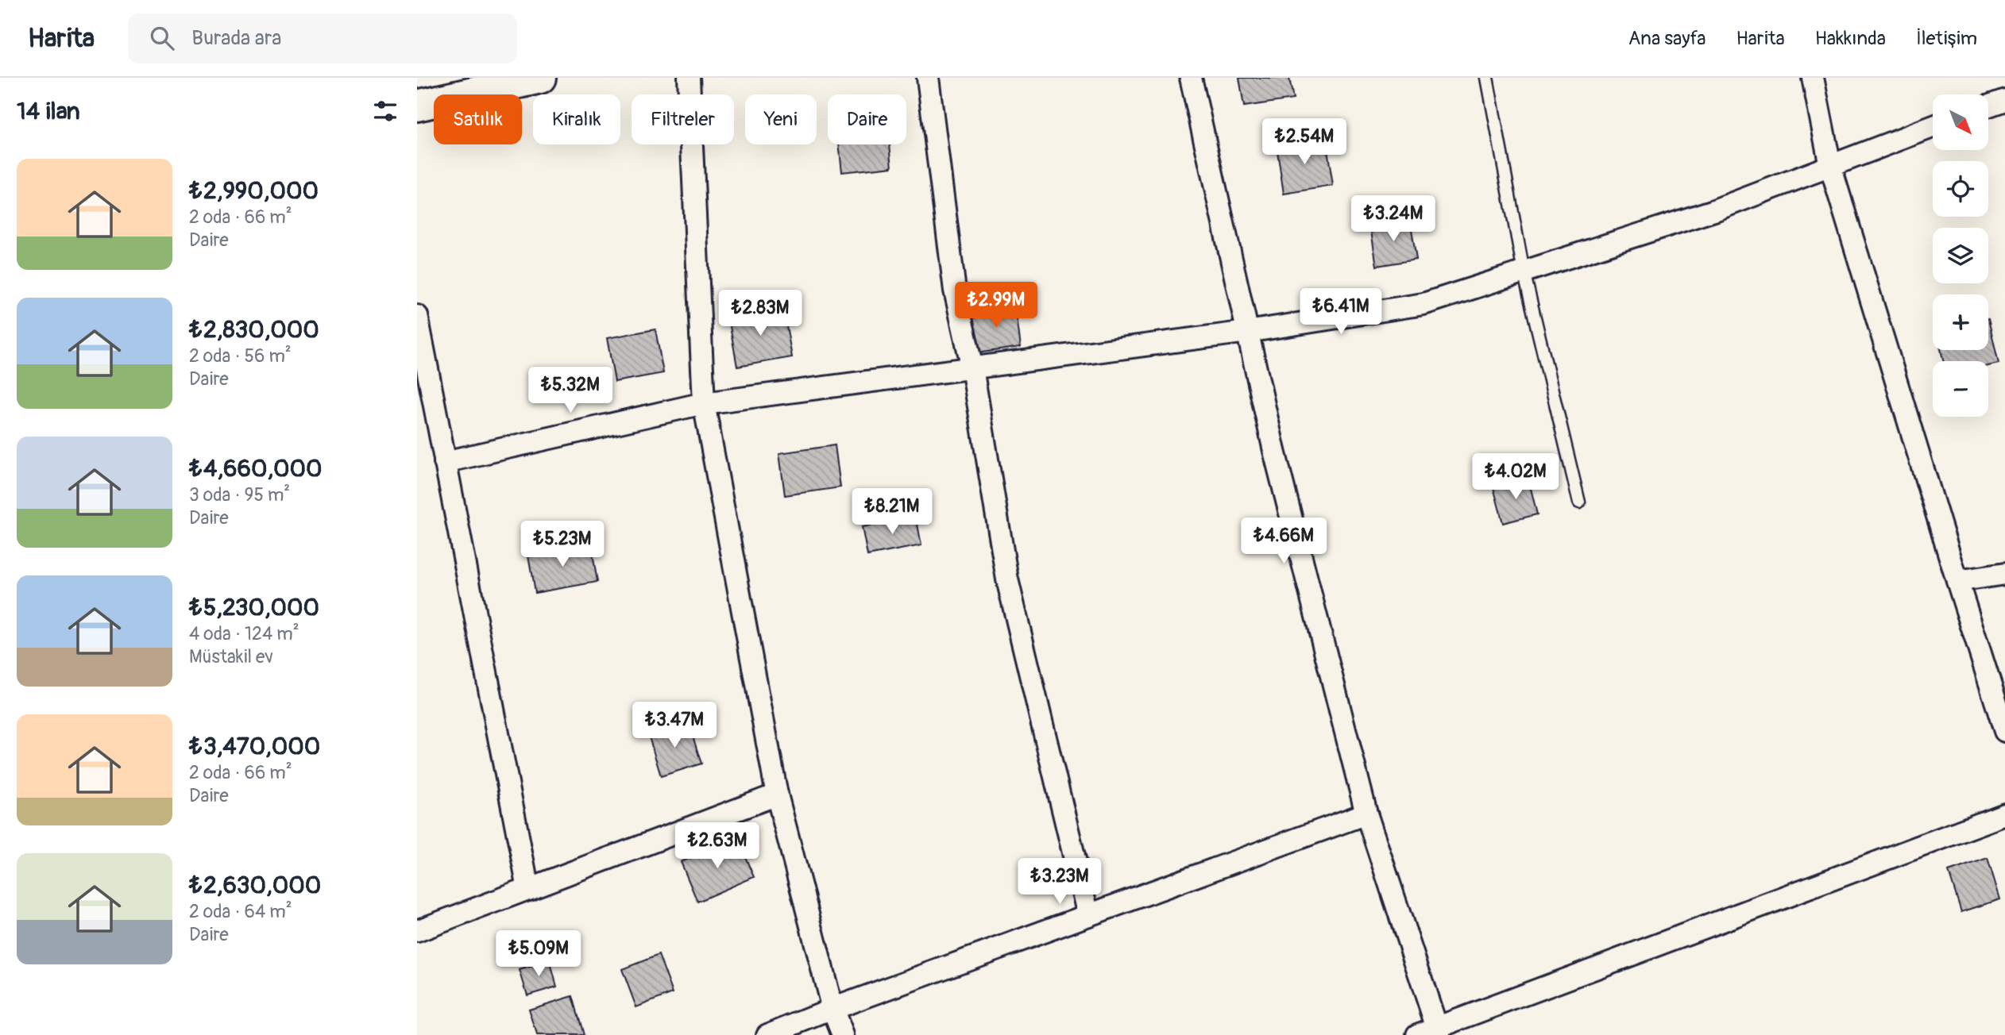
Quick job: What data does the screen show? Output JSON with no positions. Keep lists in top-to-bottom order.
{
  "north": "bottom right",
  "page": {
    "header": "Harita",
    "search": "Burada ara",
    "nav": [
      "Ana sayfa",
      "Harita",
      "Hakkında",
      "İletişim"
    ],
    "heading": "14 ilan",
    "map_buttons": ["+", "−"],
    "chip": [
      "Satılık",
      "Kiralık",
      "Filtreler",
      "Yeni",
      "Daire"
    ],
    "price": [
      "₺2.54M",
      "₺3.24M",
      "₺2.99M",
      "₺6.41M",
      "₺2.83M",
      "₺5.32M",
      "₺4.02M",
      "₺8.21M",
      "₺4.66M",
      "₺5.23M",
      "₺3.47M",
      "₺2.63M",
      "₺3.23M",
      "₺5.09M"
    ],
    "list": [
      {
        "name": "₺2,990,000",
        "note": "2 oda · 66 m² · Daire"
      },
      {
        "name": "₺2,830,000",
        "note": "2 oda · 56 m² · Daire"
      },
      {
        "name": "₺4,660,000",
        "note": "3 oda · 95 m² · Daire"
      },
      {
        "name": "₺5,230,000",
        "note": "4 oda · 124 m² · Müstakil ev"
      },
      {
        "name": "₺3,470,000",
        "note": "2 oda · 66 m² · Daire"
      },
      {
        "name": "₺2,630,000",
        "note": "2 oda · 64 m² · Daire"
      }
    ]
  }
}
